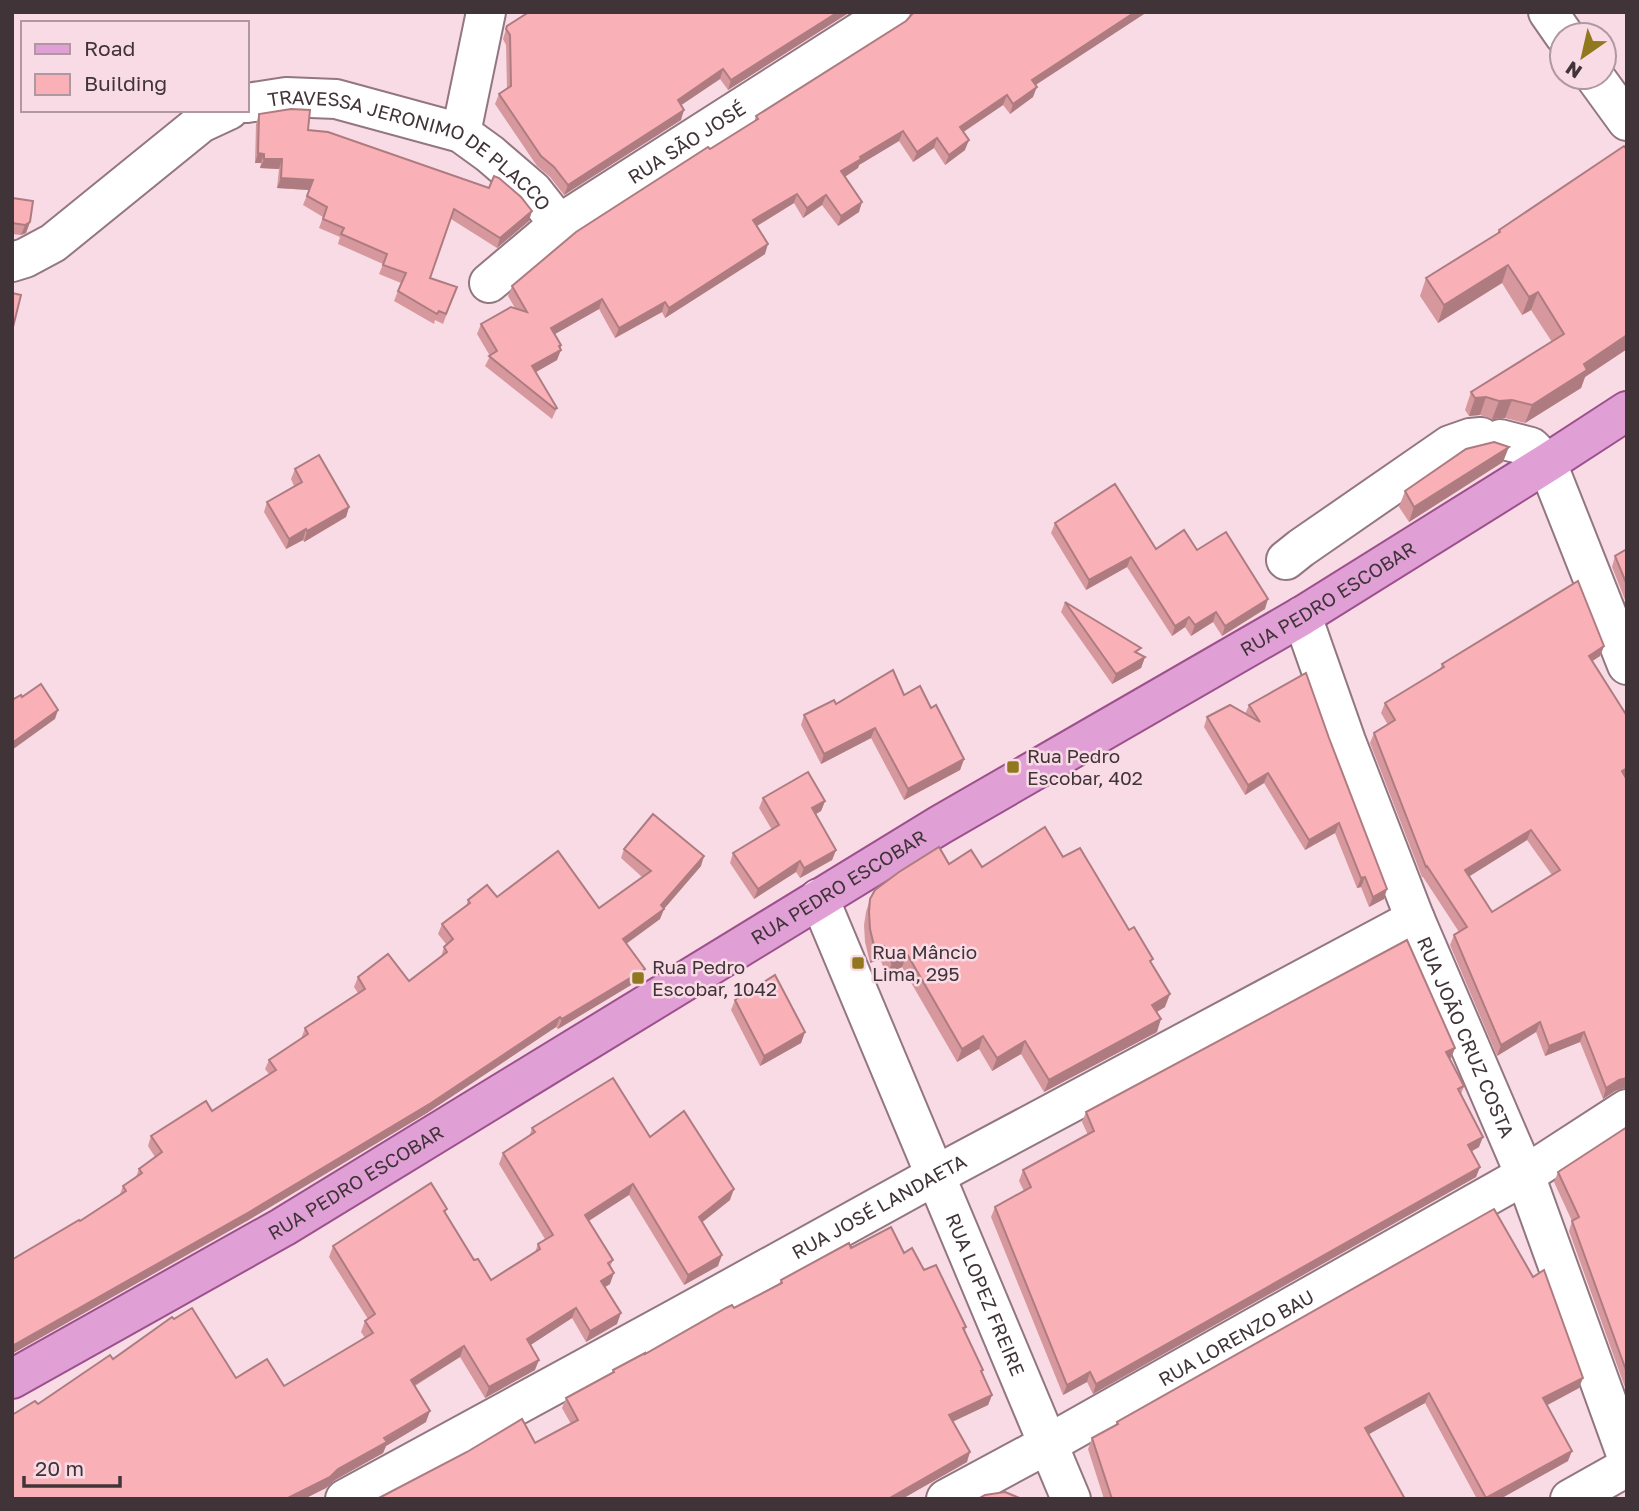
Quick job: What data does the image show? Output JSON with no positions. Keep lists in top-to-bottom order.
{
  "streets": {
    "main road": ["RUA PEDRO ESCOBAR"],
    "street": [
      "RUA SÃO JOSÉ",
      "TRAVESSA JERONIMO DE PLACCO",
      "RUA JOÃO CRUZ COSTA",
      "RUA JOSÉ LANDAETA",
      "RUA LOPEZ FREIRE",
      "RUA LORENZO BAU"
    ]
  },
  "crossings": [
    ["RUA SÃO JOSÉ", "TRAVESSA JERONIMO DE PLACCO"],
    ["RUA PEDRO ESCOBAR", "RUA JOÃO CRUZ COSTA"],
    ["RUA PEDRO ESCOBAR", "RUA LOPEZ FREIRE"],
    ["RUA JOÃO CRUZ COSTA", "RUA JOSÉ LANDAETA"],
    ["RUA JOÃO CRUZ COSTA", "RUA LORENZO BAU"],
    ["RUA JOSÉ LANDAETA", "RUA LOPEZ FREIRE"],
    ["RUA LOPEZ FREIRE", "RUA LORENZO BAU"]
  ],
  "places": {
    "transit": ["Rua Pedro Escobar, 402", "Rua Mâncio Lima, 295", "Rua Pedro Escobar, 1042"]
  },
  "legend": ["Road", "Building"],
  "scale_bar": "20 m",
  "north": "bottom left"
}
